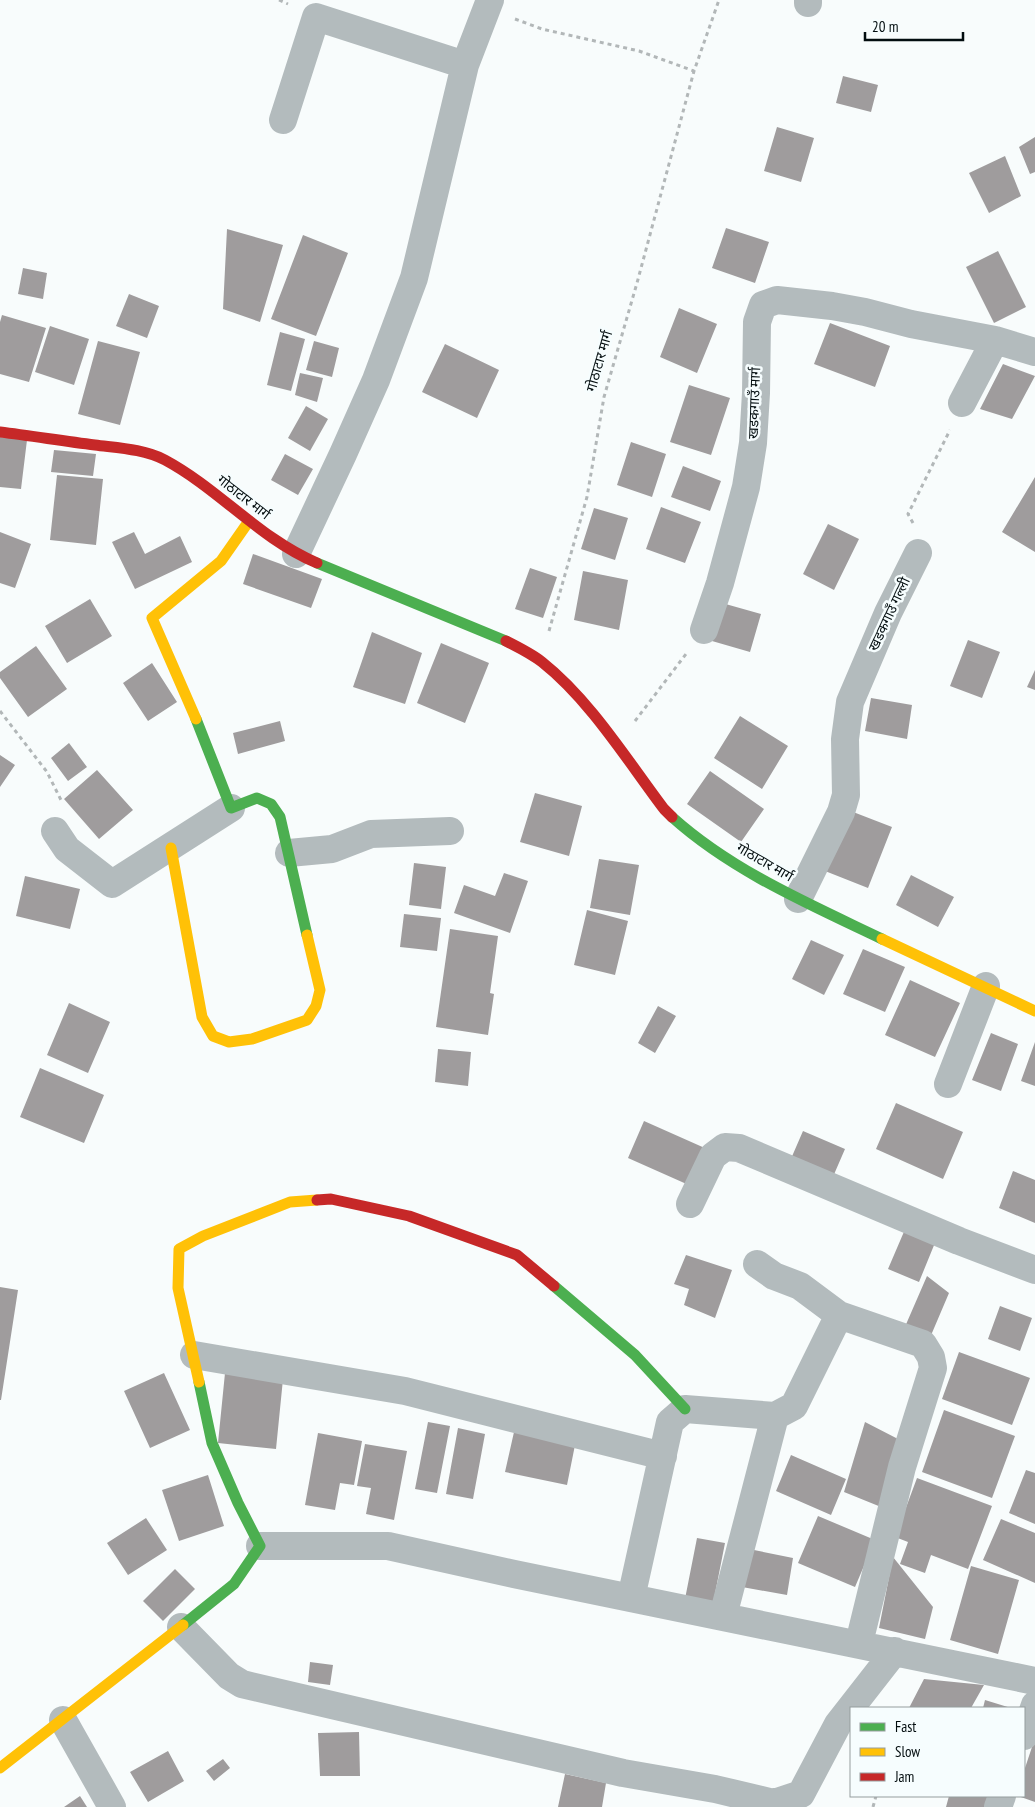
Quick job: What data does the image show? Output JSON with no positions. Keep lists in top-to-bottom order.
{
  "streets": {
    "street": ["गोठाटार मार्ग", "खडकगाउँ मार्ग", "खडकगाउँ गल्ली"]
  },
  "crossings": [
    ["गोठाटार मार्ग", "खडकगाउँ गल्ली"]
  ],
  "legend": ["Fast", "Slow", "Jam"],
  "scale_bar": "20 m"
}
